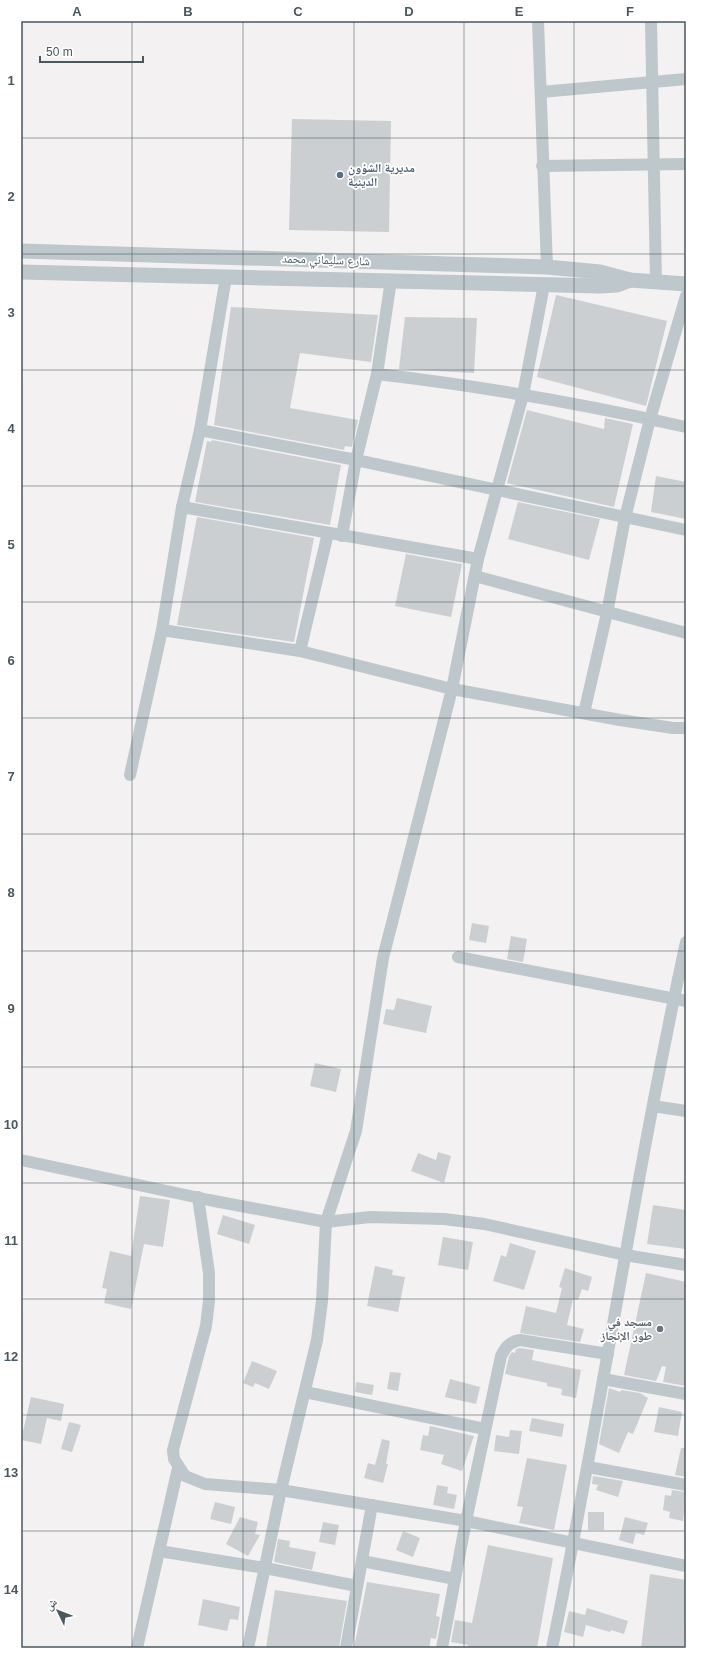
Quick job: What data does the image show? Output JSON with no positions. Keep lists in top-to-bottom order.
{
  "streets": {
    "street": ["شارع سليماني محمد"]
  },
  "places": ["مديرية الشؤون الدينية", "مسجد في طور الإنجاز"],
  "scale_bar": "50 m",
  "north": "top left",
  "grid": {
    "columns": [
      "A",
      "B",
      "C",
      "D",
      "E",
      "F"
    ],
    "rows": [
      "1",
      "2",
      "3",
      "4",
      "5",
      "6",
      "7",
      "8",
      "9",
      "10",
      "11",
      "12",
      "13",
      "14"
    ]
  }
}
